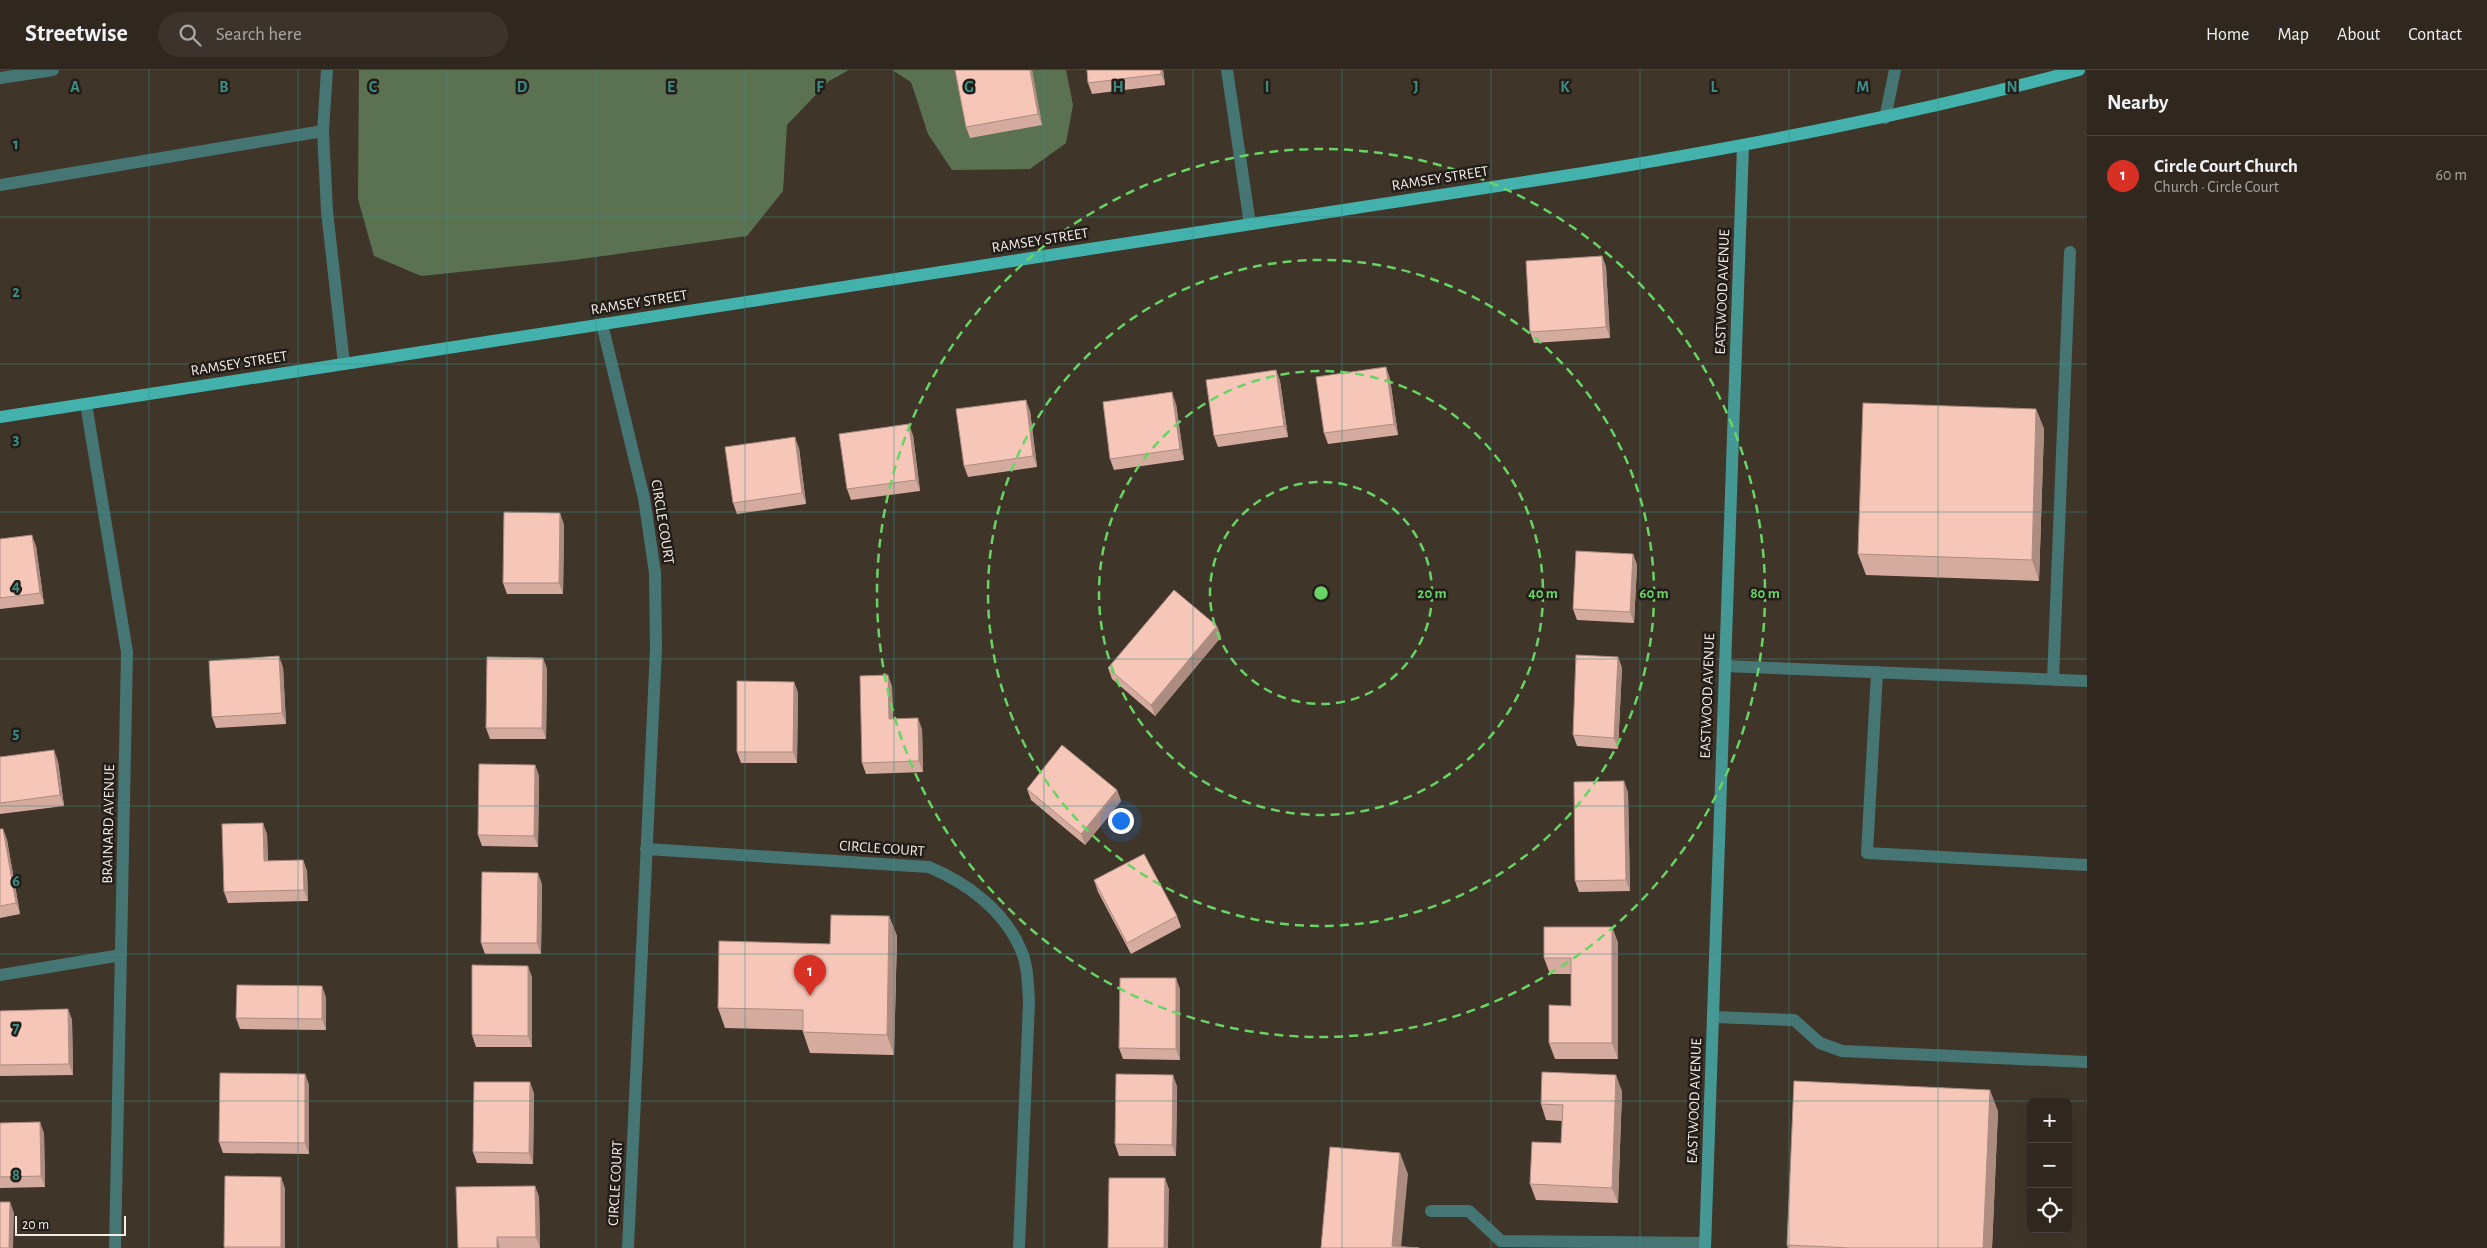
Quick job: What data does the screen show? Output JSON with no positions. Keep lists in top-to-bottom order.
{
  "streets": {
    "main road": ["RAMSEY STREET"],
    "street": ["EASTWOOD AVENUE", "CIRCLE COURT", "BRAINARD AVENUE"]
  },
  "crossings": [
    ["RAMSEY STREET", "EASTWOOD AVENUE"],
    ["RAMSEY STREET", "CIRCLE COURT"],
    ["RAMSEY STREET", "BRAINARD AVENUE"]
  ],
  "scale_bar": "20 m",
  "page": {
    "header": "Streetwise",
    "search": "Search here",
    "nav": [
      "Home",
      "Map",
      "About",
      "Contact"
    ],
    "heading": "Nearby",
    "list": [
      {
        "mark": "1",
        "name": "Circle Court Church",
        "note": "Church · Circle Court",
        "value": "60 m"
      }
    ],
    "pins": "1",
    "map_buttons": ["+", "−"],
    "scale": "20 m"
  },
  "grid": {
    "columns": [
      "A",
      "B",
      "C",
      "D",
      "E",
      "F",
      "G",
      "H",
      "I",
      "J",
      "K",
      "L",
      "M",
      "N"
    ],
    "rows": [
      "1",
      "2",
      "3",
      "4",
      "5",
      "6",
      "7",
      "8"
    ]
  },
  "rings": [
    "20 m",
    "40 m",
    "60 m",
    "80 m"
  ]
}
